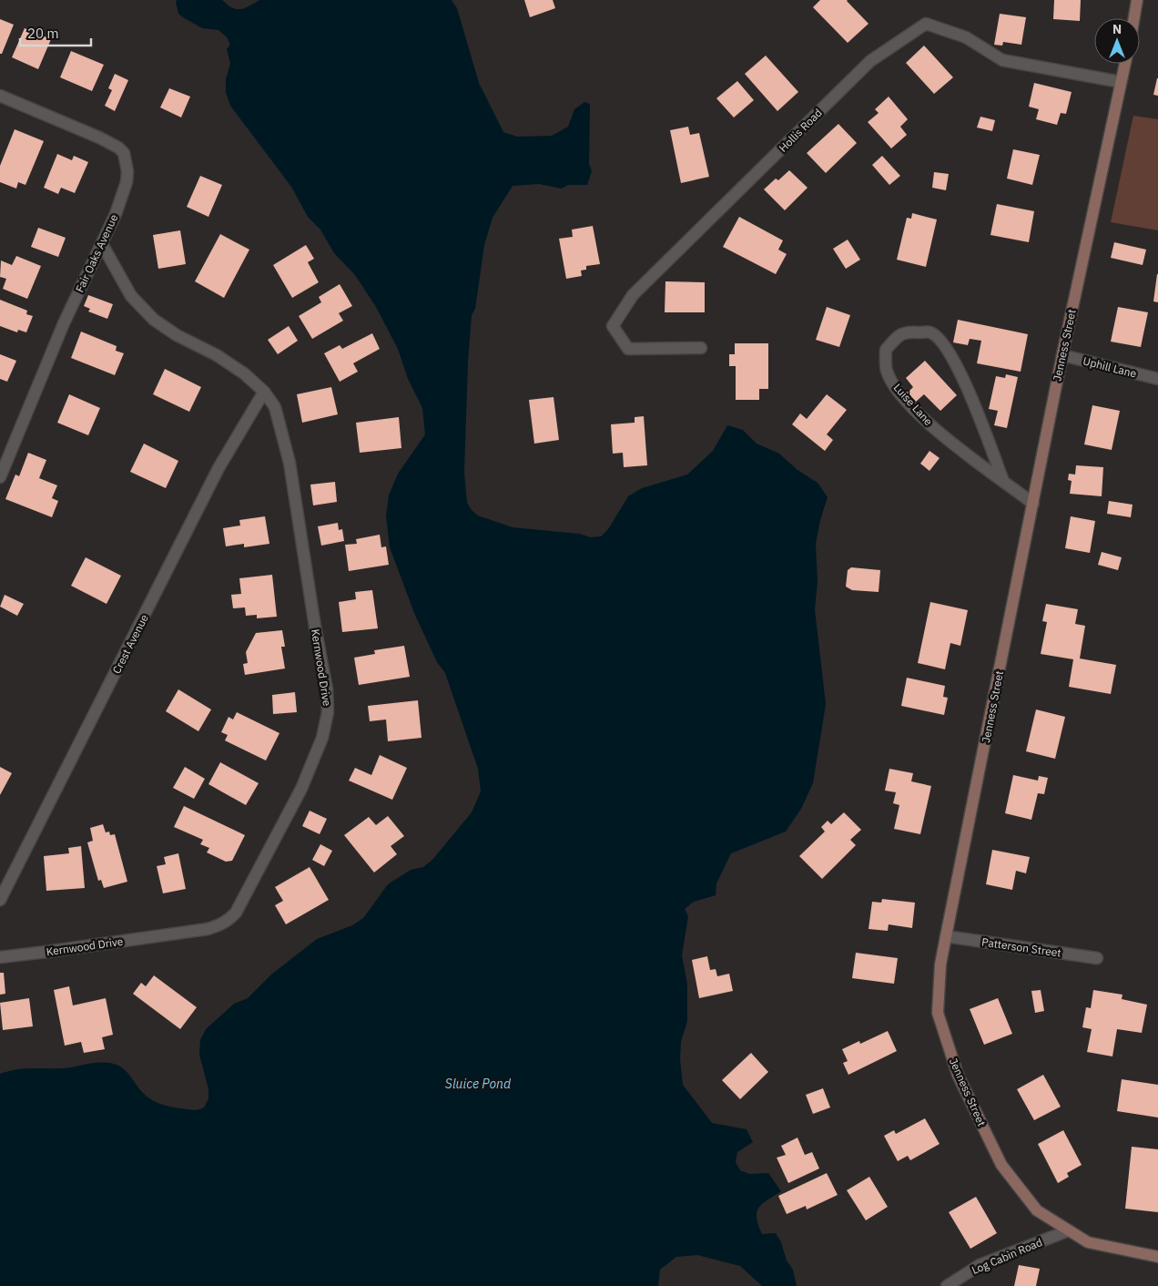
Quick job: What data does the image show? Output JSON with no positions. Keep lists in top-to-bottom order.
{
  "streets": {
    "street": [
      "Hollis Road",
      "Fair Oaks Avenue",
      "Jenness Street",
      "Uphill Lane",
      "Luise Lane",
      "Crest Avenue",
      "Kernwood Drive",
      "Patterson Street",
      "Log Cabin Road"
    ]
  },
  "crossings": [
    ["Hollis Road", "Jenness Street"],
    ["Fair Oaks Avenue", "Kernwood Drive"],
    ["Jenness Street", "Uphill Lane"],
    ["Jenness Street", "Luise Lane"],
    ["Jenness Street", "Patterson Street"],
    ["Jenness Street", "Log Cabin Road"],
    ["Crest Avenue", "Kernwood Drive"]
  ],
  "water": ["Sluice Pond"],
  "scale_bar": "20 m",
  "north": "top"
}
